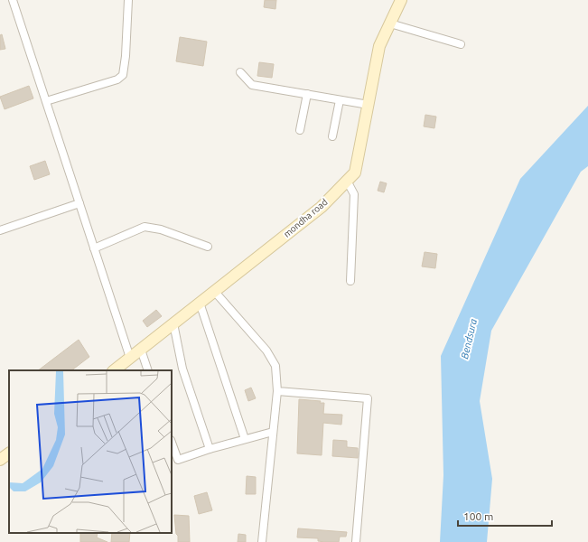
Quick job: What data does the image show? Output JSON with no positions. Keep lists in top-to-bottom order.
{
  "streets": {
    "street": ["mondha road"]
  },
  "water": ["Bendsura"],
  "scale_bar": "100 m"
}
